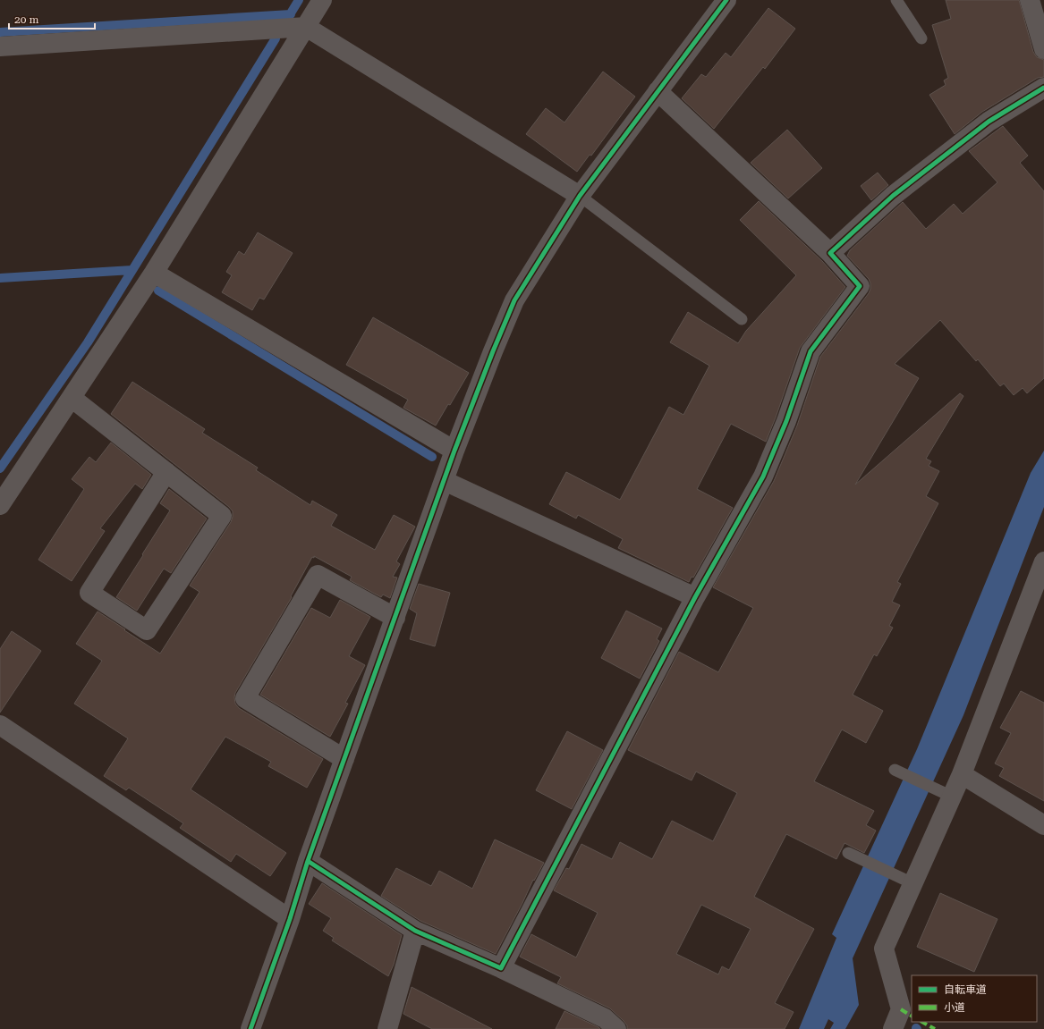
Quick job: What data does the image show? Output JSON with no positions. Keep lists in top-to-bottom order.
{
  "legend": ["自転車道", "小道"],
  "scale_bar": "20 m"
}
